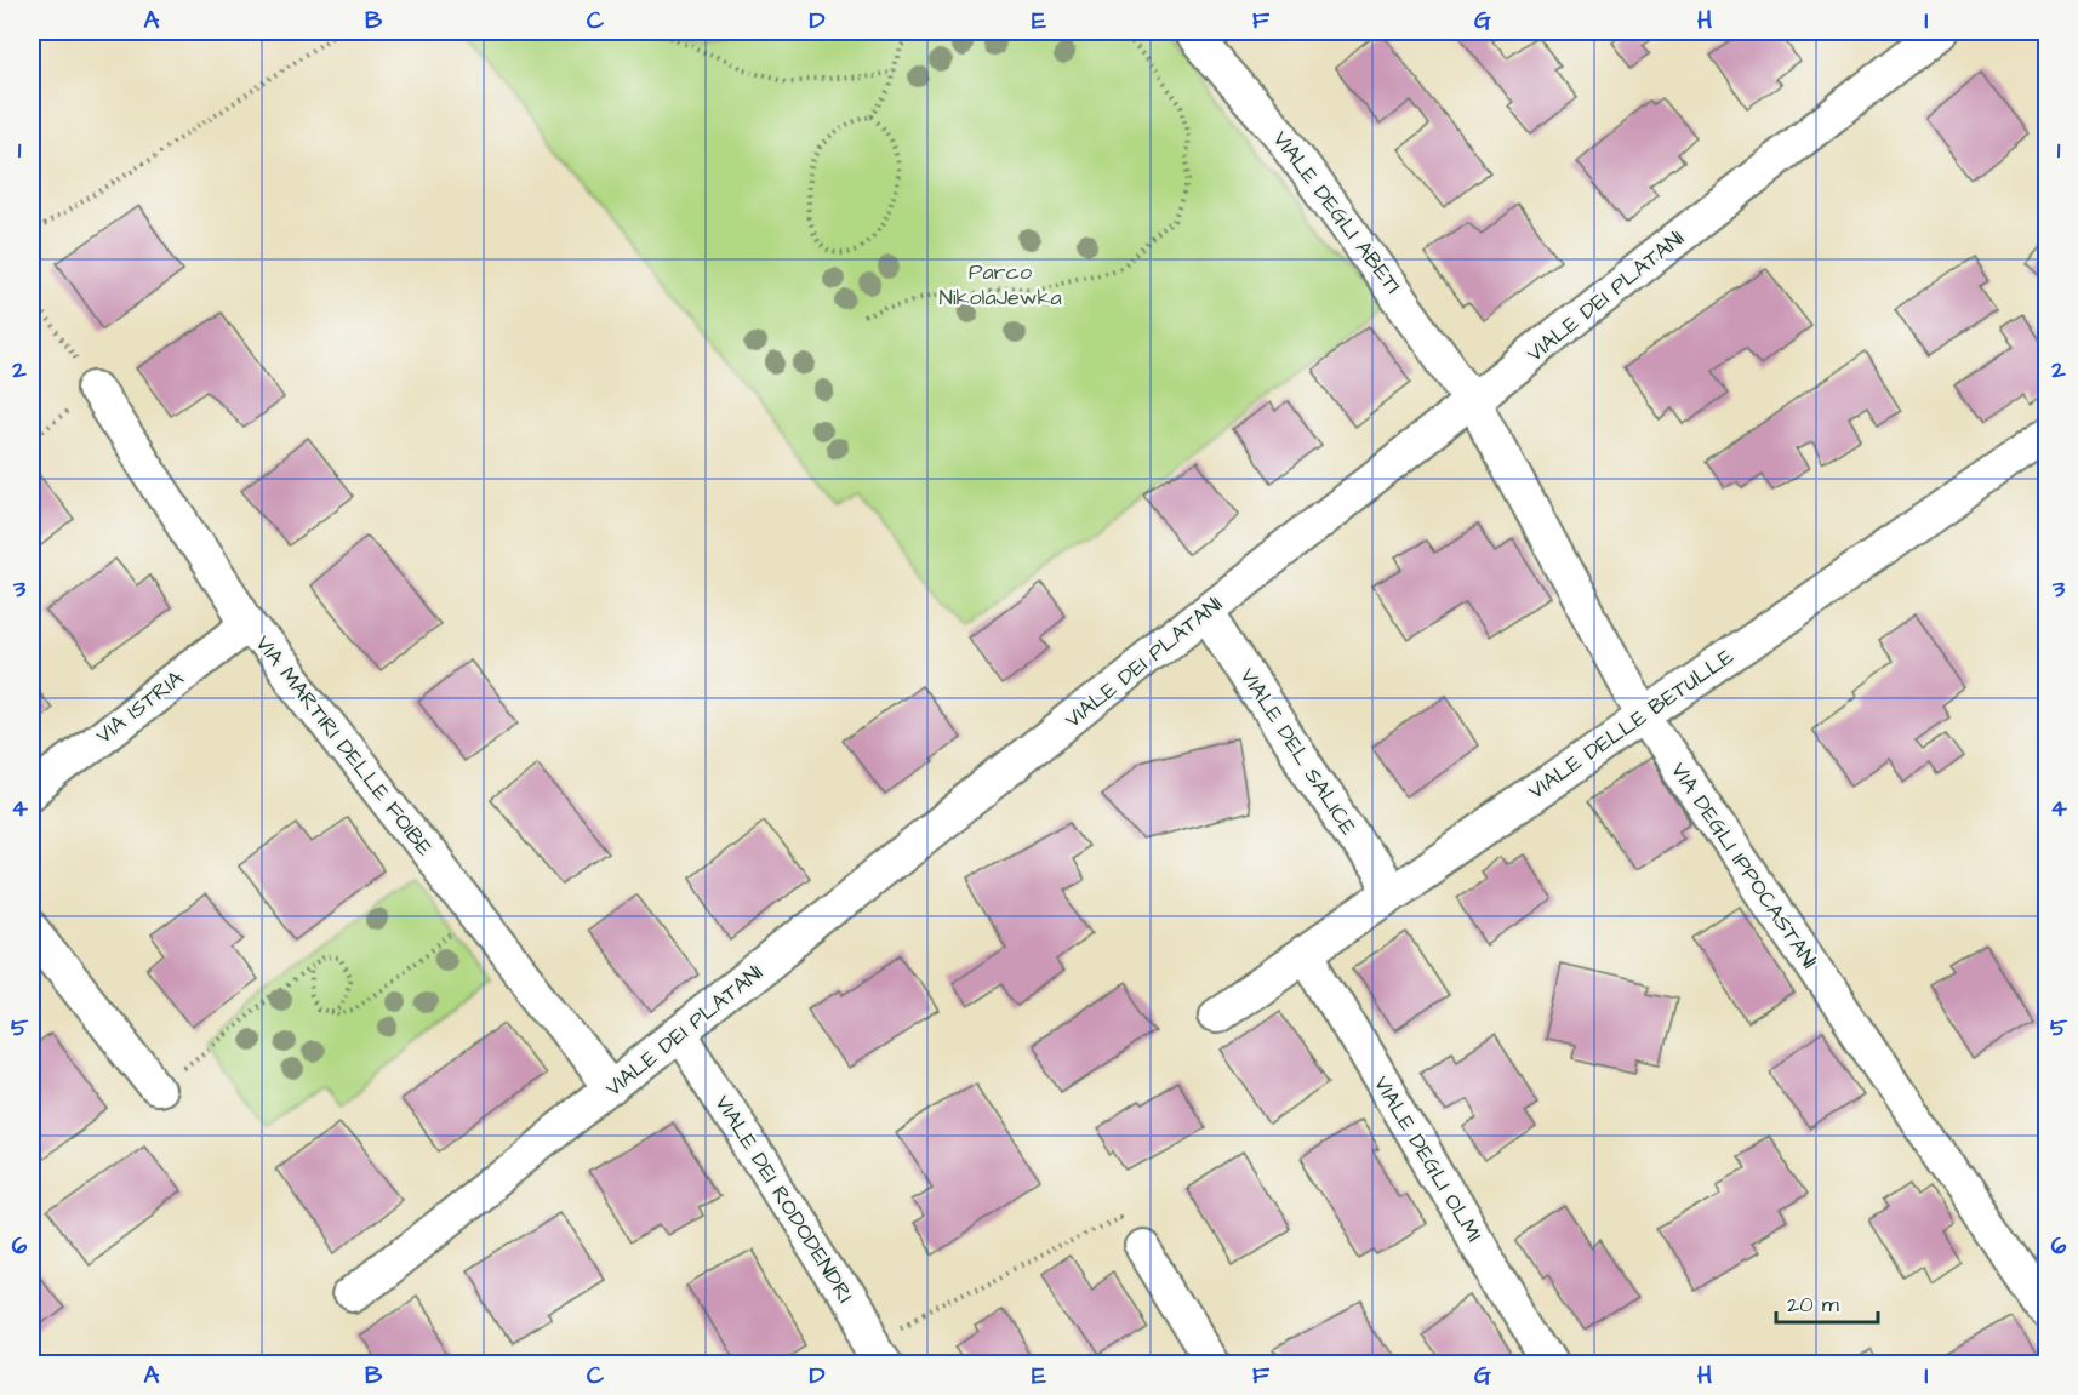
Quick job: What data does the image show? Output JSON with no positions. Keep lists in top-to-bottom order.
{
  "streets": {
    "street": [
      "VIALE DEGLI ABETI",
      "VIALE DEI PLATANI",
      "VIA ISTRIA",
      "VIALE DELLE BETULLE",
      "VIA MARTIRI DELLE FOIBE",
      "VIALE DEL SALICE",
      "VIA DEGLI IPPOCASTANI",
      "VIALE DEGLI OLMI",
      "VIALE DEI RODODENDRI"
    ]
  },
  "crossings": [
    ["VIALE DEGLI ABETI", "VIALE DEI PLATANI"],
    ["VIALE DEGLI ABETI", "VIA DEGLI IPPOCASTANI"],
    ["VIALE DEI PLATANI", "VIA MARTIRI DELLE FOIBE"],
    ["VIALE DEI PLATANI", "VIALE DEL SALICE"],
    ["VIALE DEI PLATANI", "VIA DEGLI IPPOCASTANI"],
    ["VIALE DEI PLATANI", "VIALE DEI RODODENDRI"],
    ["VIA ISTRIA", "VIA MARTIRI DELLE FOIBE"],
    ["VIALE DELLE BETULLE", "VIALE DEL SALICE"],
    ["VIALE DELLE BETULLE", "VIA DEGLI IPPOCASTANI"],
    ["VIALE DELLE BETULLE", "VIALE DEGLI OLMI"]
  ],
  "parks": ["Parco NikolaJewka"],
  "scale_bar": "20 m",
  "grid": {
    "columns": [
      "A",
      "B",
      "C",
      "D",
      "E",
      "F",
      "G",
      "H",
      "I"
    ],
    "rows": [
      "1",
      "2",
      "3",
      "4",
      "5",
      "6"
    ]
  }
}
